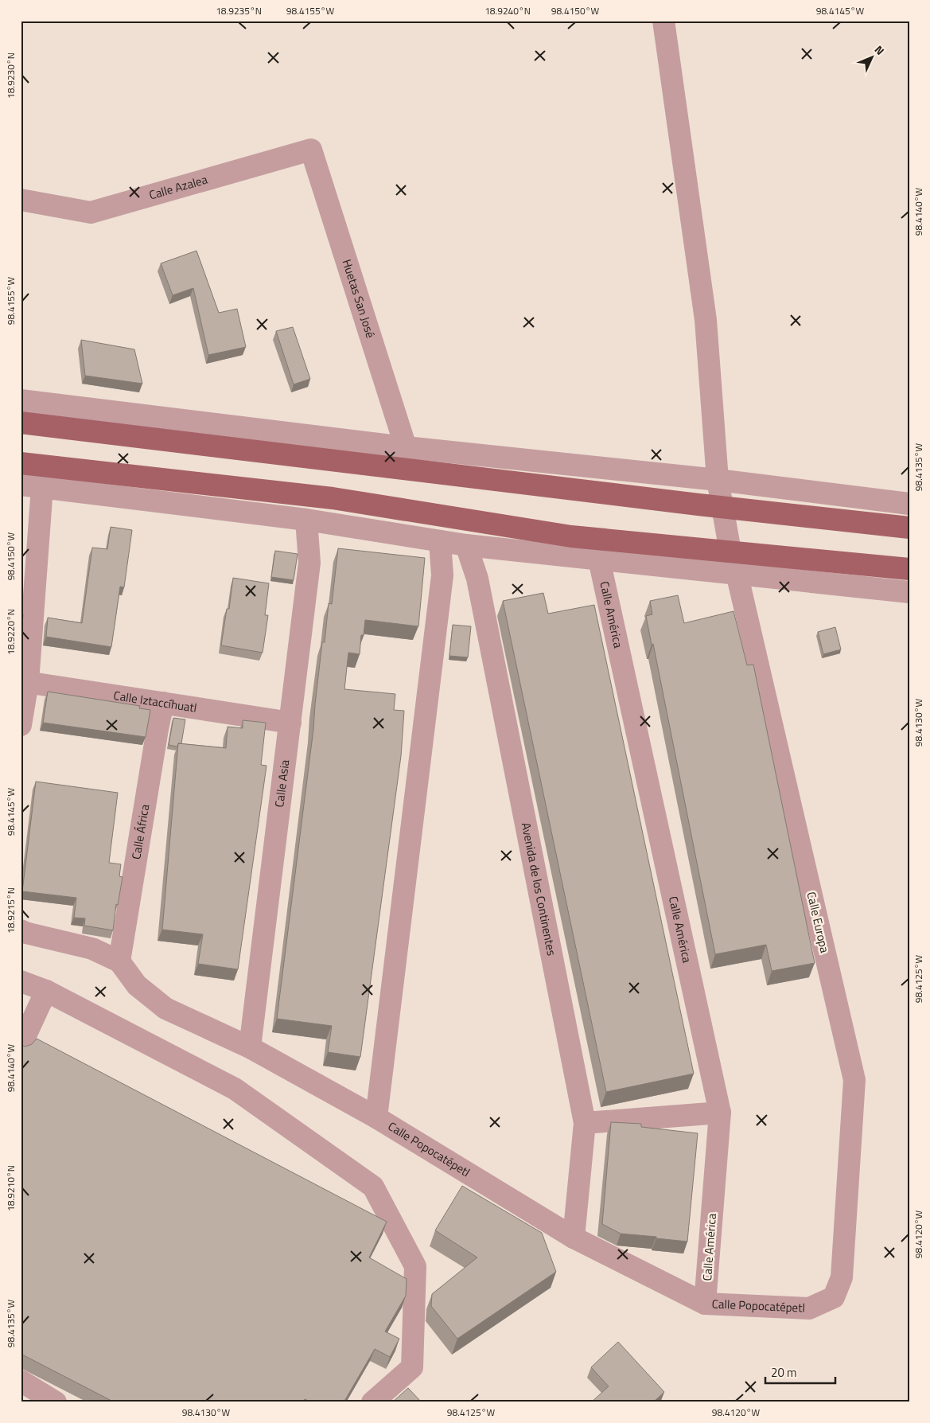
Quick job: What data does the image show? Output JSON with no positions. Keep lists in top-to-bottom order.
{
  "streets": {
    "street": [
      "Calle Azalea",
      "Huetas San José",
      "Calle América",
      "Calle Iztaccíhuatl",
      "Calle Asia",
      "Calle África",
      "Avenida de los Continentes",
      "Calle Europa",
      "Calle Popocatépetl"
    ]
  },
  "crossings": [
    ["Calle Azalea", "Huetas San José"],
    ["Calle América", "Calle Popocatépetl"],
    ["Calle Iztaccíhuatl", "Calle Asia"],
    ["Calle Iztaccíhuatl", "Calle África"],
    ["Calle Asia", "Calle Popocatépetl"],
    ["Calle África", "Calle Popocatépetl"],
    ["Avenida de los Continentes", "Calle Popocatépetl"],
    ["Calle Europa", "Calle Popocatépetl"]
  ],
  "scale_bar": "20 m",
  "north": "top right",
  "coordinates": [
    "18.9235°N",
    "98.4155°W",
    "18.9240°N",
    "98.4150°W",
    "98.4145°W",
    "18.9230°N",
    "98.4140°W",
    "98.4135°W",
    "18.9220°N",
    "98.4130°W",
    "18.9215°N",
    "98.4125°W",
    "18.9210°N",
    "98.4120°W"
  ]
}
